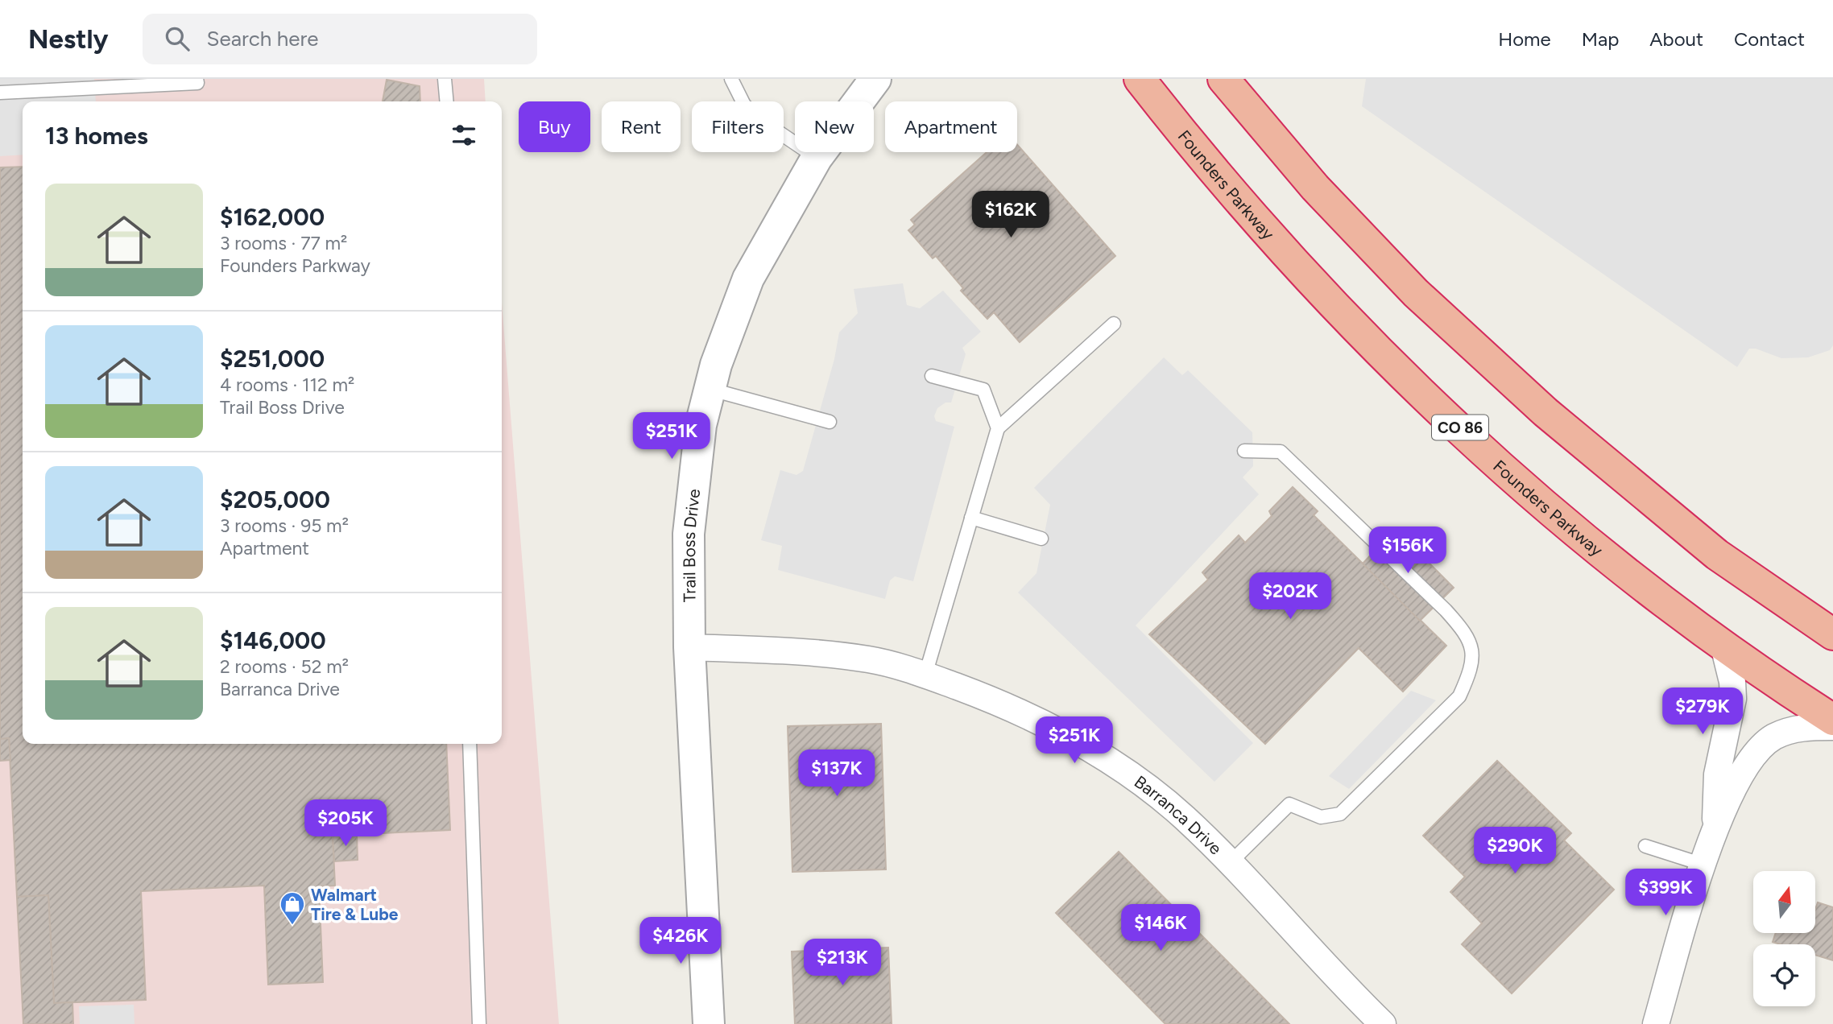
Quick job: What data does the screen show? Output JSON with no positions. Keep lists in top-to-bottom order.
{
  "streets": {
    "highway": ["Founders Parkway", "CO 86"],
    "street": ["Trail Boss Drive", "Barranca Drive"]
  },
  "crossings": [
    ["Trail Boss Drive", "Barranca Drive"]
  ],
  "places": {
    "shop": ["Walmart Tire & Lube"]
  },
  "north": "top",
  "page": {
    "header": "Nestly",
    "search": "Search here",
    "nav": [
      "Home",
      "Map",
      "About",
      "Contact"
    ],
    "chip": [
      "Buy",
      "Rent",
      "Filters",
      "New",
      "Apartment"
    ],
    "heading": "13 homes",
    "list": [
      {
        "name": "$162,000",
        "note": "3 rooms · 77 m² · Founders Parkway"
      },
      {
        "name": "$251,000",
        "note": "4 rooms · 112 m² · Trail Boss Drive"
      },
      {
        "name": "$205,000",
        "note": "3 rooms · 95 m² · Apartment"
      },
      {
        "name": "$146,000",
        "note": "2 rooms · 52 m² · Barranca Drive"
      }
    ],
    "price": [
      "$162K",
      "$251K",
      "$156K",
      "$202K",
      "$279K",
      "$251K",
      "$137K",
      "$205K",
      "$290K",
      "$399K",
      "$146K",
      "$426K",
      "$213K"
    ]
  }
}
